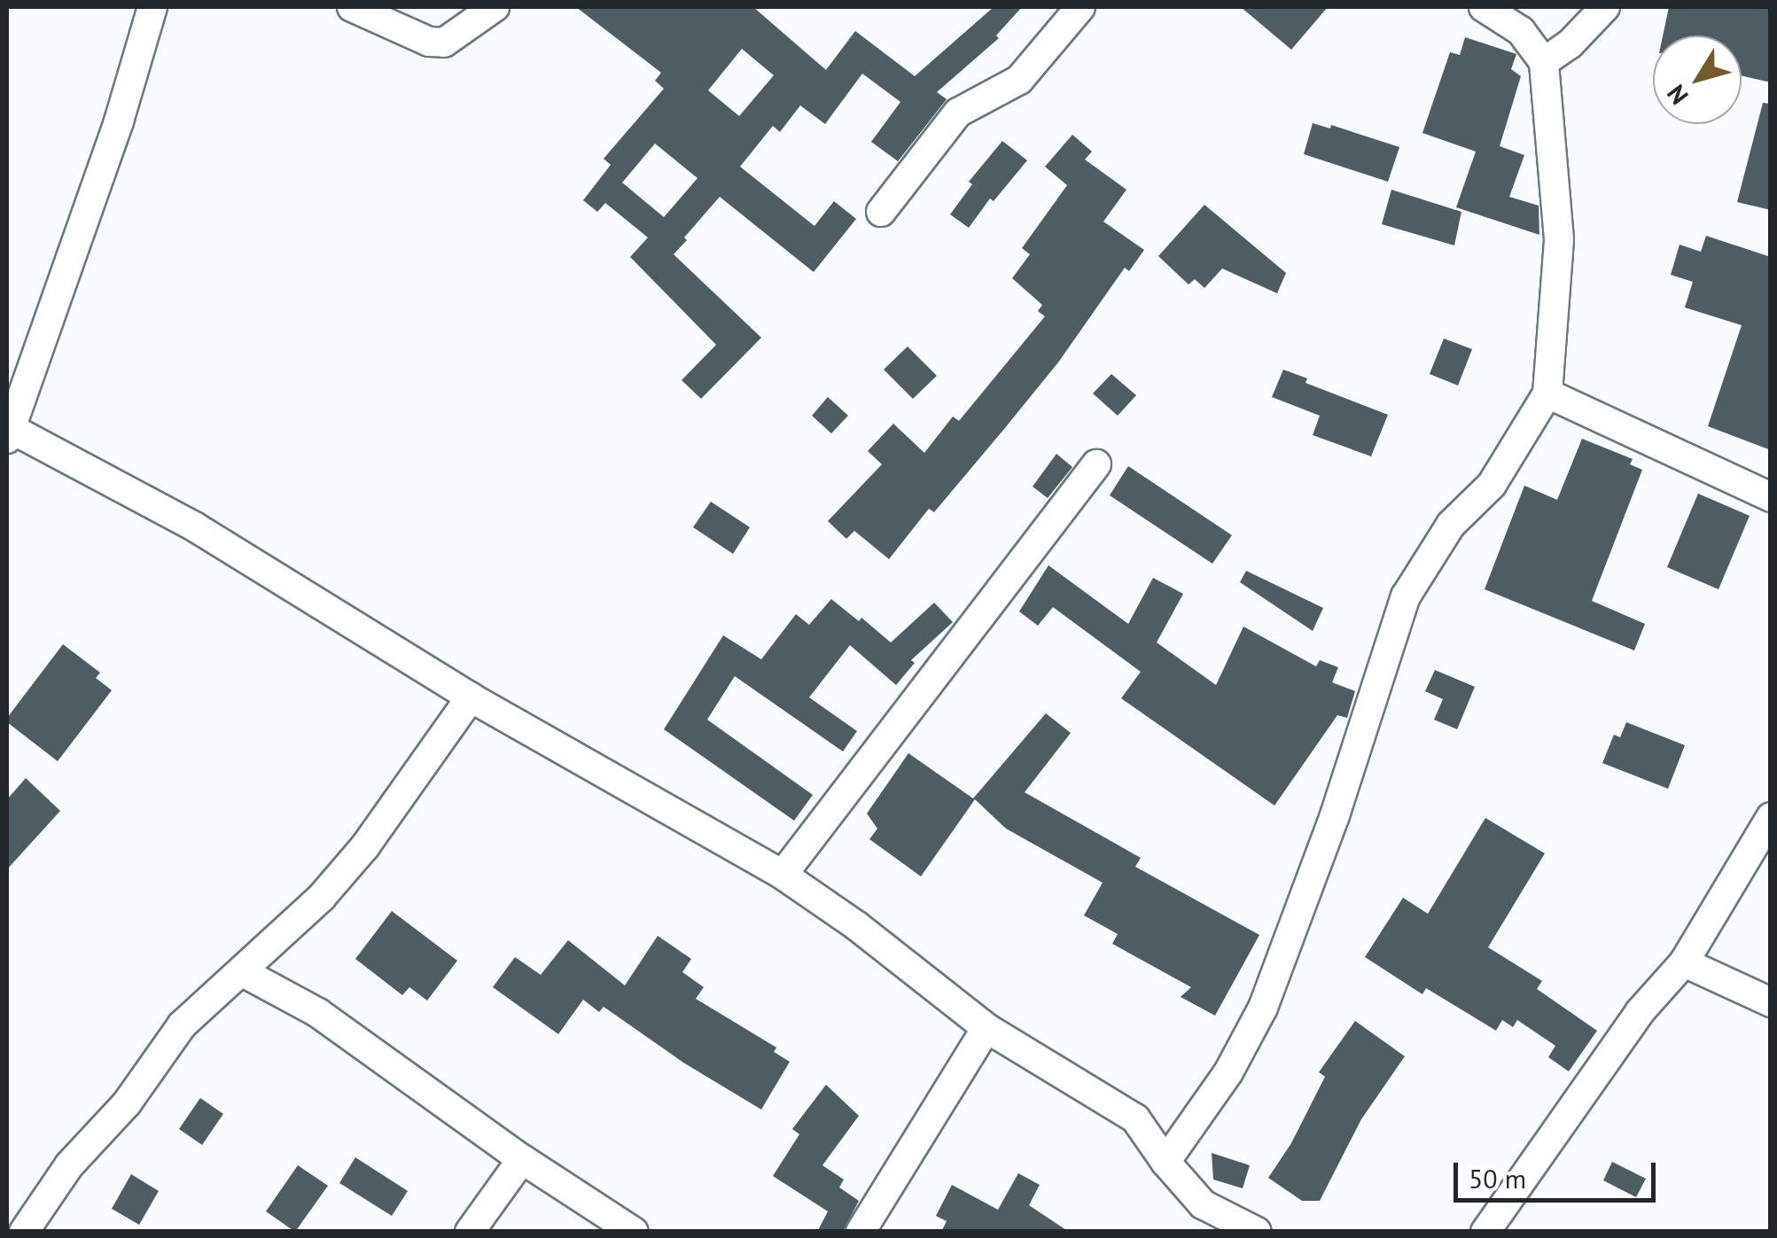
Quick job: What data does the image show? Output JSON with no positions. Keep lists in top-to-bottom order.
{
  "scale_bar": "50 m",
  "north": "bottom left"
}
